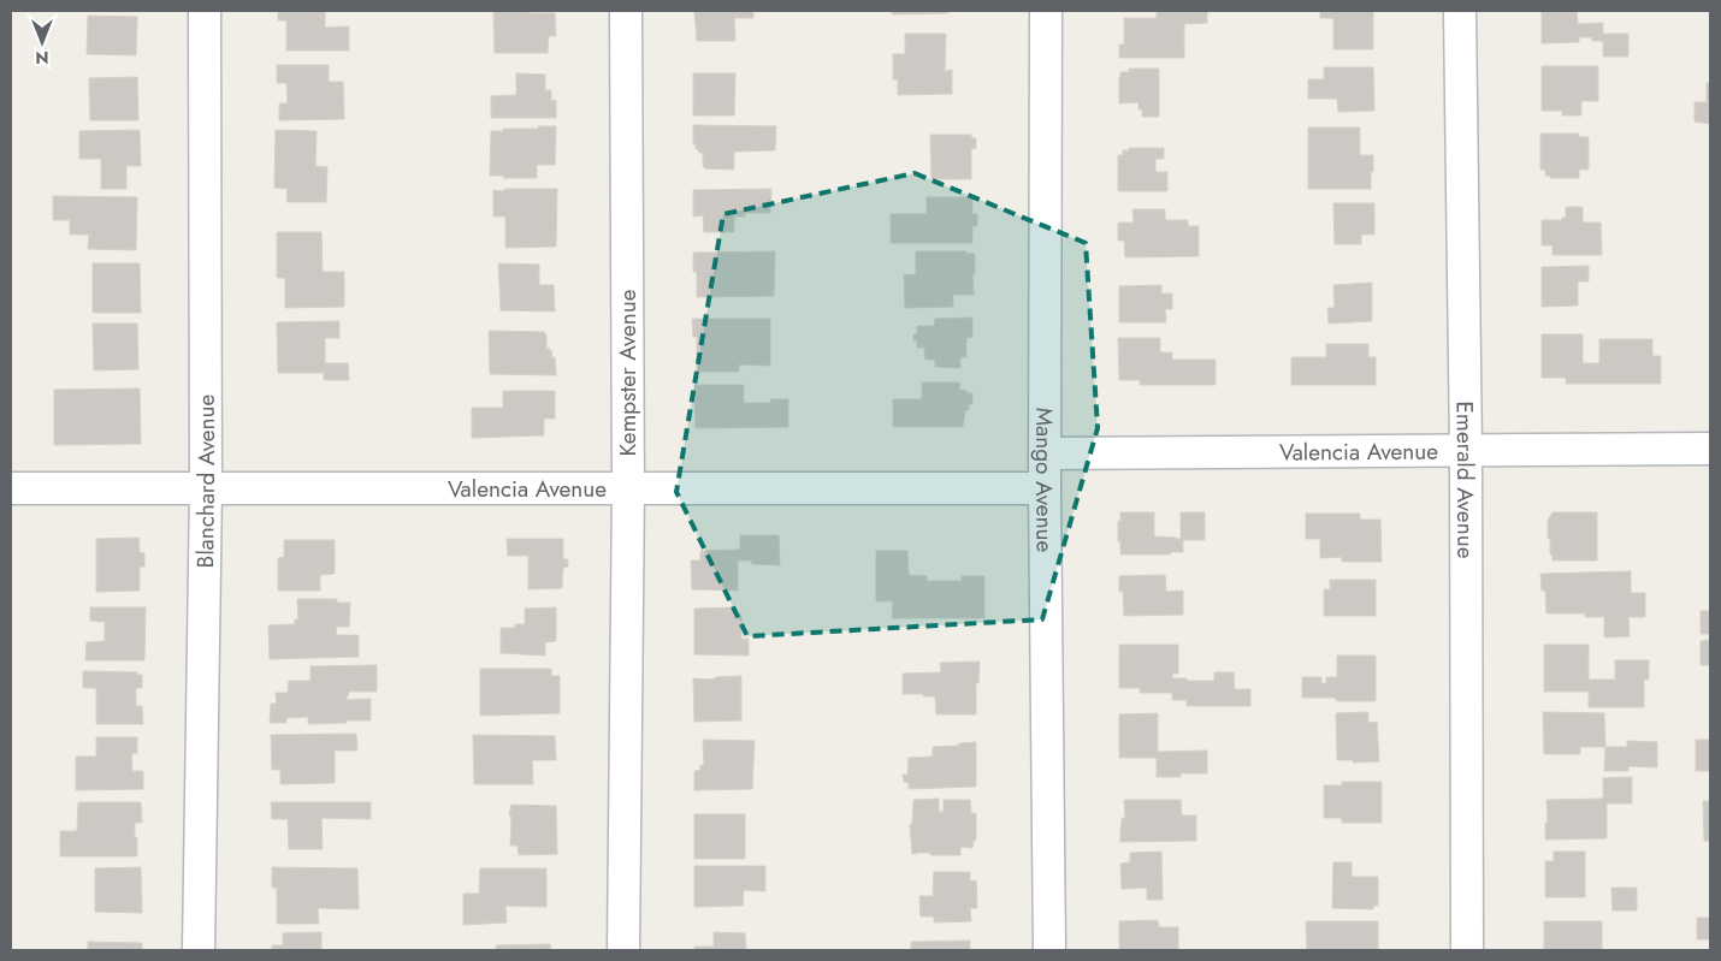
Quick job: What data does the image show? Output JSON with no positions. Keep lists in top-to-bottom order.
{
  "streets": {
    "street": [
      "Kempster Avenue",
      "Valencia Avenue",
      "Emerald Avenue",
      "Blanchard Avenue",
      "Mango Avenue"
    ]
  },
  "crossings": [
    ["Kempster Avenue", "Valencia Avenue"],
    ["Valencia Avenue", "Emerald Avenue"],
    ["Valencia Avenue", "Blanchard Avenue"],
    ["Valencia Avenue", "Mango Avenue"]
  ],
  "north": "bottom"
}
